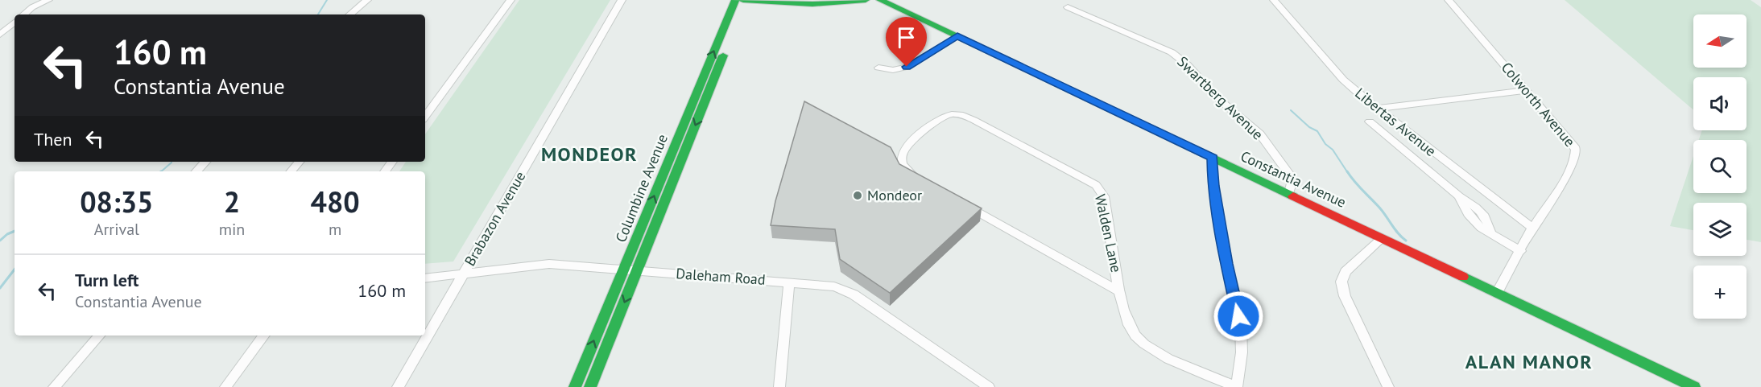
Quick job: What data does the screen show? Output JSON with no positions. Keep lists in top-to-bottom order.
{
  "streets": {
    "main road": ["Constantia Avenue", "Columbine Avenue"],
    "street": [
      "Swartberg Avenue",
      "Colworth Avenue",
      "Libertas Avenue",
      "Brabazon Avenue",
      "Walden Lane",
      "Daleham Road"
    ]
  },
  "crossings": [
    ["Swartberg Avenue", "Constantia Avenue"],
    ["Colworth Avenue", "Libertas Avenue"],
    ["Colworth Avenue", "Constantia Avenue"],
    ["Columbine Avenue", "Daleham Road"],
    ["Brabazon Avenue", "Daleham Road"]
  ],
  "districts": ["MONDEOR", "ALAN MANOR"],
  "places": ["Mondeor"],
  "north": "left",
  "page": {
    "map_buttons": "+",
    "turn": ["160 m", "Constantia Avenue"],
    "then": "Then",
    "eta": [
      "08:35",
      "Arrival",
      "2",
      "min",
      "480",
      "m"
    ],
    "list": [
      {
        "name": "Turn left",
        "note": "Constantia Avenue",
        "value": "160 m"
      }
    ]
  }
}
